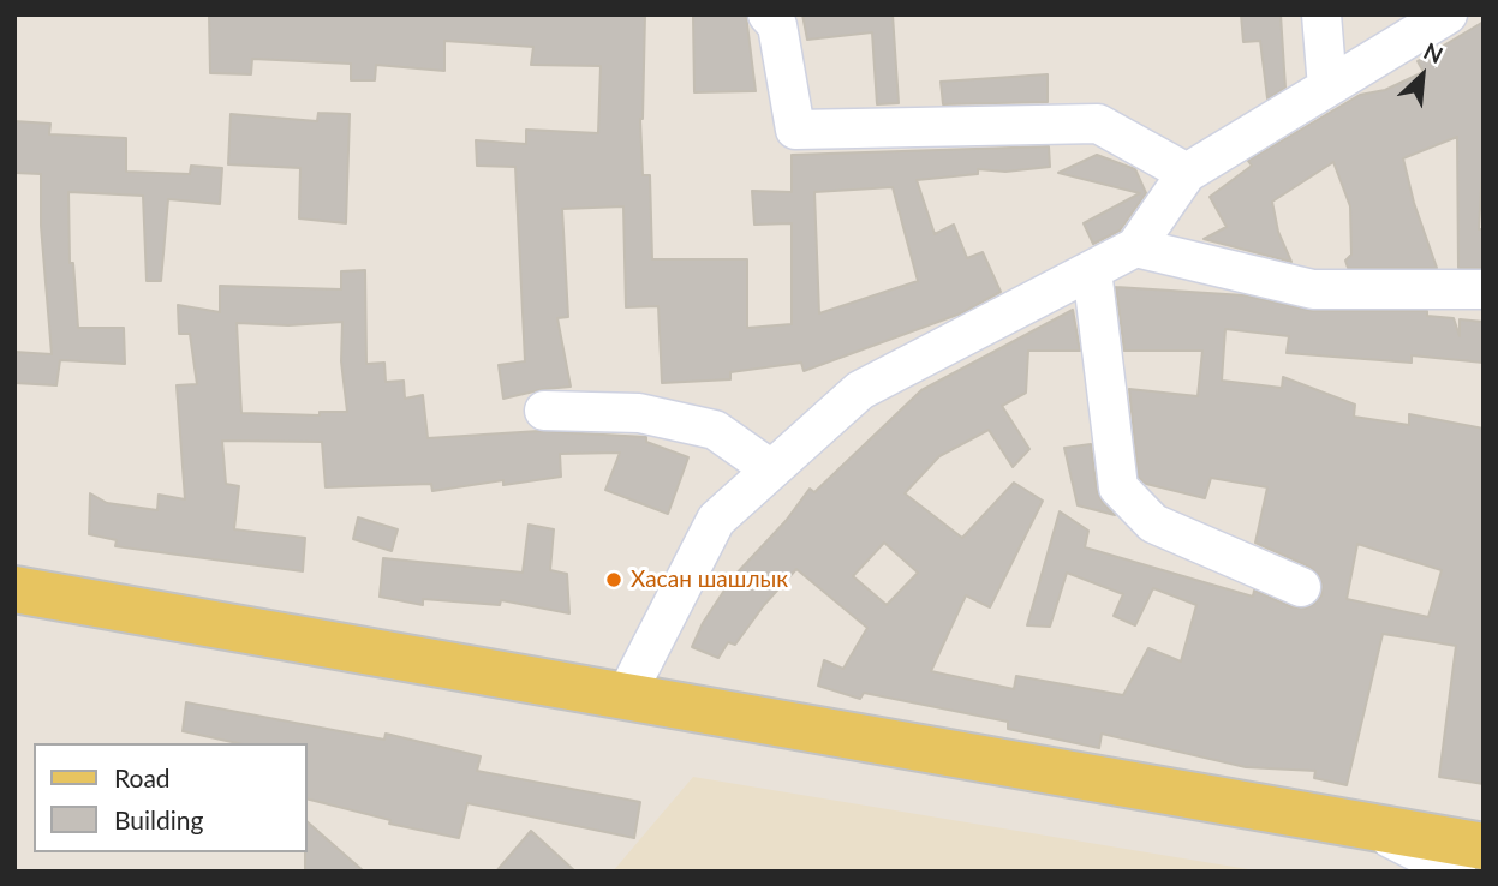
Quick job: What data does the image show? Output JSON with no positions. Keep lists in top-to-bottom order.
{
  "places": ["Хасан шашлык"],
  "legend": ["Road", "Building"],
  "north": "top right"
}
